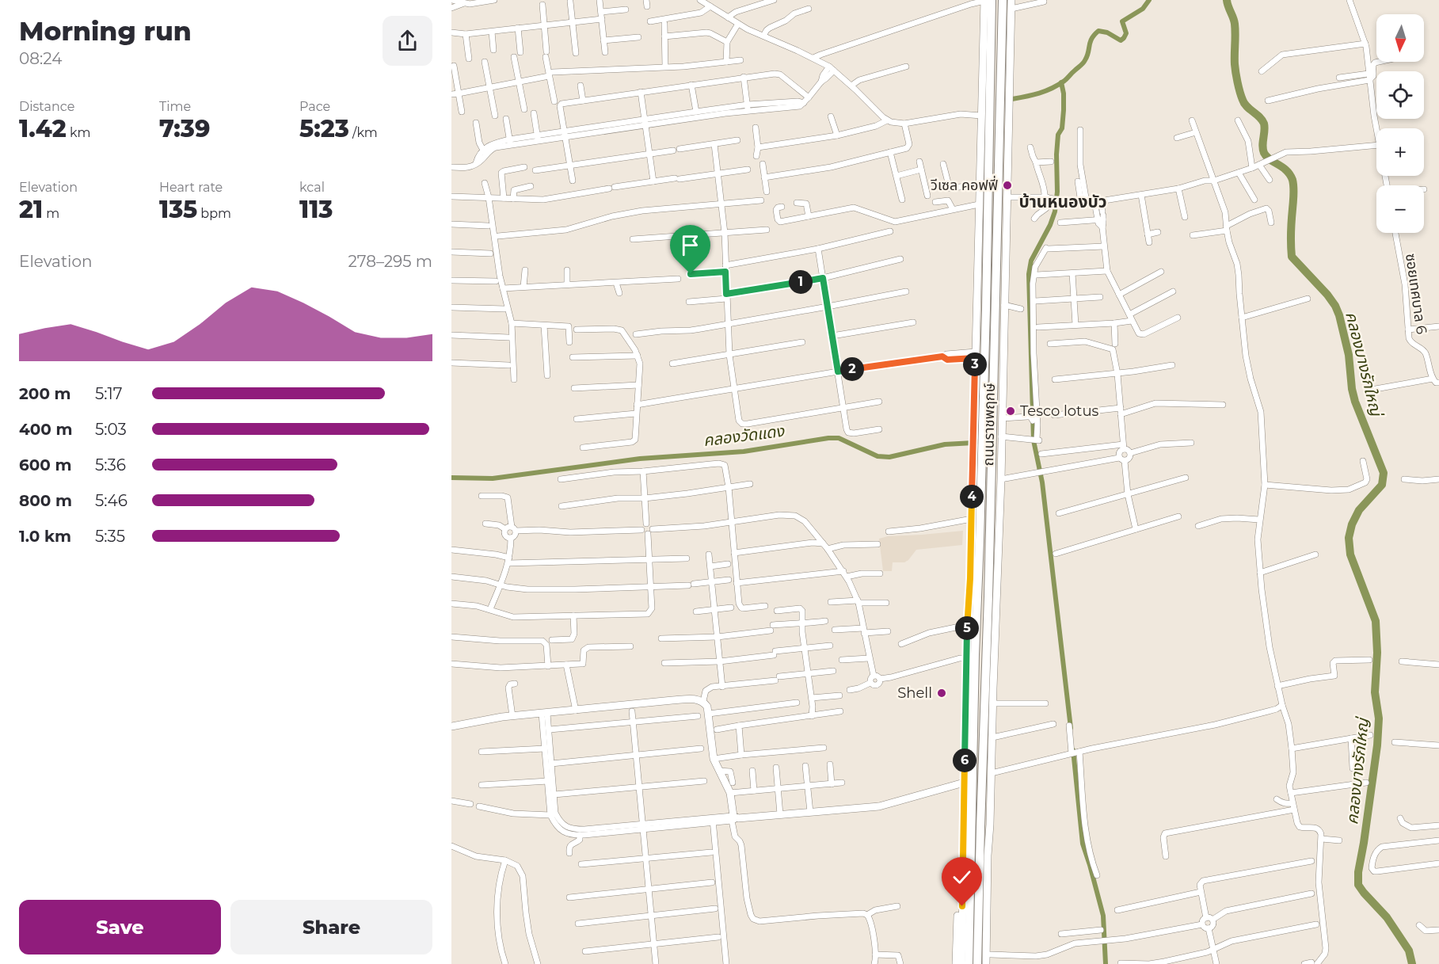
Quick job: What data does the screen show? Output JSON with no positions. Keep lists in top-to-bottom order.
{
  "streets": {
    "main road": ["ถนนราชพฤกษ์"],
    "street": ["ซอยเทศบาล 6"]
  },
  "districts": ["บ้านหนองบัว"],
  "water": ["คลองบางรักใหญ่", "คลองวัดแดง"],
  "places": ["วีเซล คอฟฟี่", "Tesco lotus", "Shell"],
  "north": "bottom",
  "page": {
    "heading": ["Morning run", "08:24"],
    "map_buttons": ["+", "−"],
    "stats": [
      ["Distance", "1.42 km"],
      ["Time", "7:39"],
      ["Pace", "5:23 /km"],
      ["Elevation", "21 m"],
      ["Heart rate", "135 bpm"],
      ["kcal", "113"]
    ],
    "chart": ["Elevation", "278–295 m"],
    "pins": [
      "1",
      "3",
      "2",
      "4",
      "5",
      "6"
    ],
    "list": [
      {
        "name": "200 m",
        "note": "5:17"
      },
      {
        "name": "400 m",
        "note": "5:03"
      },
      {
        "name": "600 m",
        "note": "5:36"
      },
      {
        "name": "800 m",
        "note": "5:46"
      },
      {
        "name": "1.0 km",
        "note": "5:35"
      }
    ],
    "buttons": ["Save", "Share"]
  }
}
